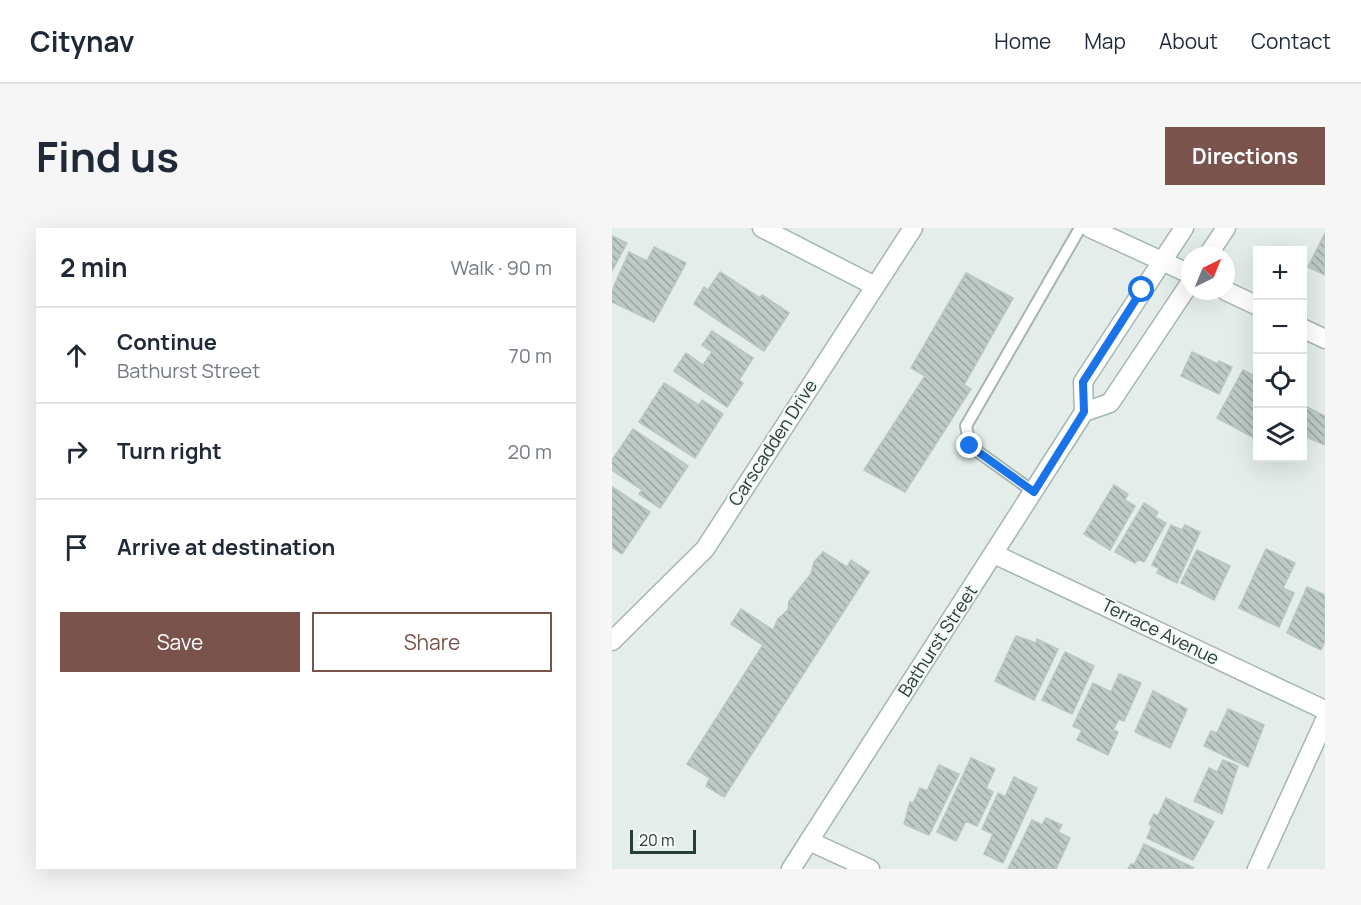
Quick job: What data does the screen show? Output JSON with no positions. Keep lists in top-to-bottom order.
{
  "streets": {
    "street": ["Carscadden Drive", "Terrace Avenue", "Bathurst Street"]
  },
  "crossings": [
    ["Terrace Avenue", "Bathurst Street"]
  ],
  "scale_bar": "20 m",
  "north": "top right",
  "page": {
    "header": "Citynav",
    "nav": [
      "Home",
      "Map",
      "About",
      "Contact"
    ],
    "title": "Find us",
    "buttons": [
      "Directions",
      ["Save", "Share"]
    ],
    "heading": ["2 min", "Walk · 90 m"],
    "map_buttons": ["+", "−"],
    "list": [
      ["Continue", "Bathurst Street", "70 m"],
      ["Turn right", "20 m"],
      "Arrive at destination"
    ],
    "scale": "20 m"
  }
}
